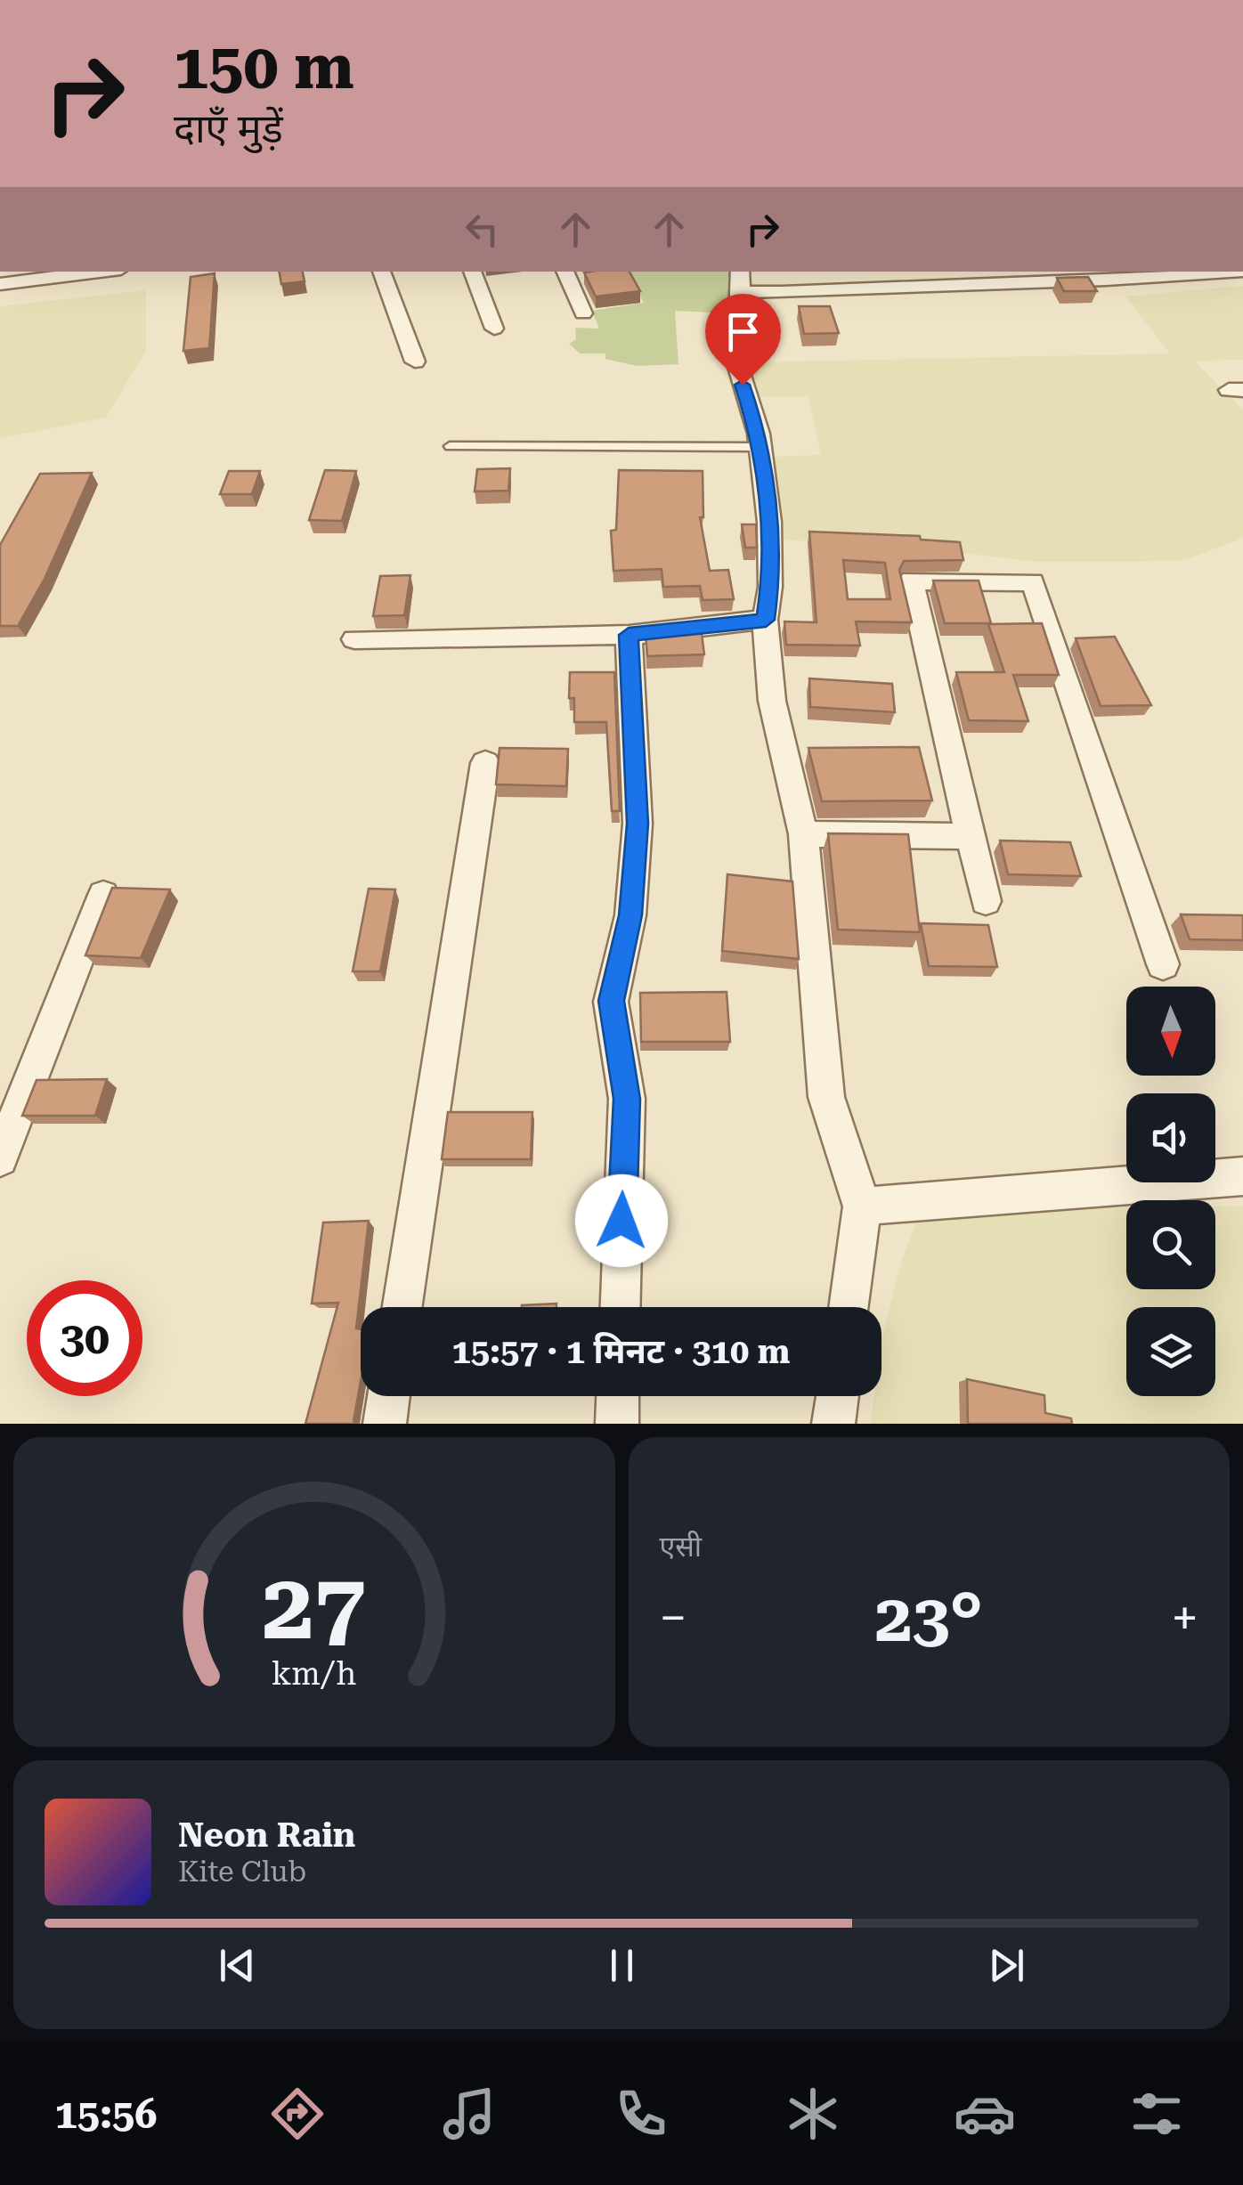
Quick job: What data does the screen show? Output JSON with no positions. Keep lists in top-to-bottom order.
{
  "north": "bottom",
  "page": {
    "turn": ["150 m", "दाएँ मुड़ें"],
    "limit": "30",
    "trip": "15:57 · 1 मिनट · 310 m",
    "tile": "एसी",
    "heat": ["−", "23°", "+"],
    "song": ["Neon Rain", "Kite Club"],
    "tabs": "15:56",
    "gauge": ["27", "km/h"]
  }
}
